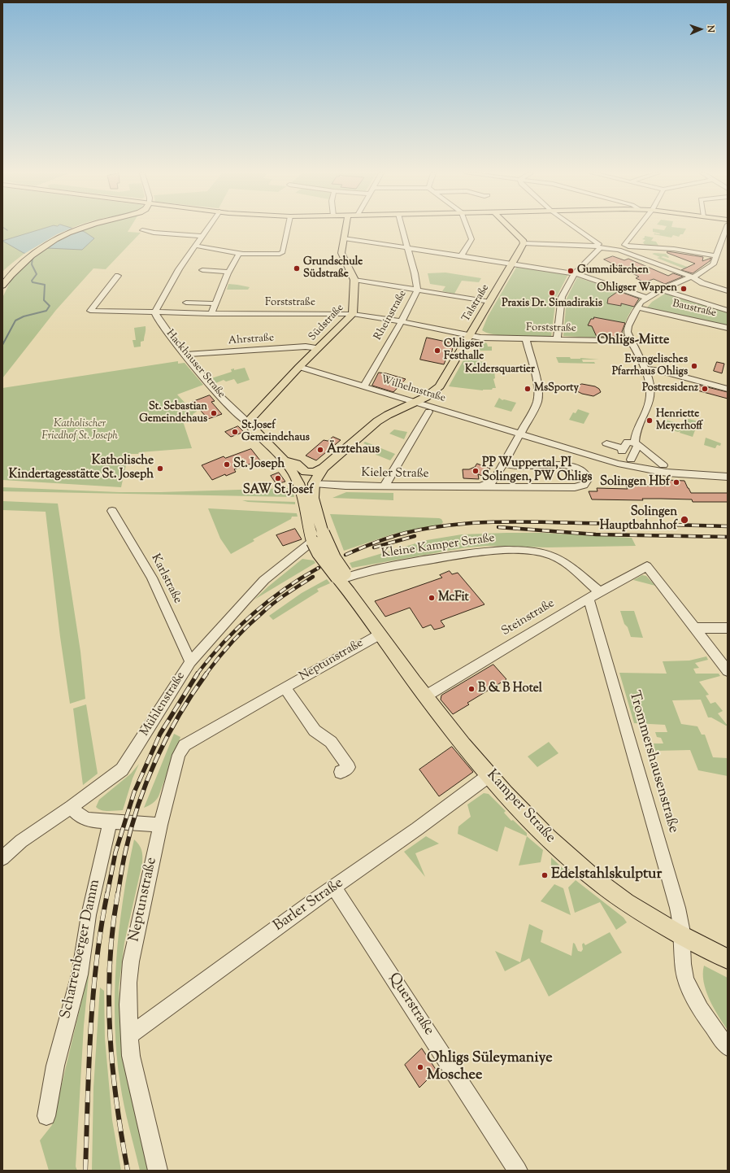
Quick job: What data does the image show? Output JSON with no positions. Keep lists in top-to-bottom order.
{
  "streets": {
    "main road": [
      "Talstraße",
      "Südstraße",
      "Hackhauser Straße",
      "Kamper Straße"
    ],
    "street": [
      "Forststraße",
      "Baustraße",
      "Rheinstraße",
      "Ahrstraße",
      "Wilhelmstraße",
      "Kieler Straße",
      "Kleine Kamper Straße",
      "Karlstraße",
      "Steinstraße",
      "Neptunstraße",
      "Mühlenstraße",
      "Trommershausenstraße",
      "Barler Straße",
      "Scharrenberger Damm",
      "Querstraße"
    ]
  },
  "crossings": [
    ["Forststraße", "Talstraße"],
    ["Forststraße", "Rheinstraße"],
    ["Forststraße", "Südstraße"],
    ["Forststraße", "Hackhauser Straße"],
    ["Forststraße", "Kieler Straße"],
    ["Talstraße", "Wilhelmstraße"],
    ["Rheinstraße", "Wilhelmstraße"],
    ["Südstraße", "Ahrstraße"],
    ["Südstraße", "Hackhauser Straße"],
    ["Südstraße", "Wilhelmstraße"],
    ["Ahrstraße", "Hackhauser Straße"],
    ["Hackhauser Straße", "Kamper Straße"],
    ["Wilhelmstraße", "Kieler Straße"],
    ["Kieler Straße", "Kamper Straße"],
    ["Kleine Kamper Straße", "Steinstraße"],
    ["Kleine Kamper Straße", "Trommershausenstraße"],
    ["Kleine Kamper Straße", "Kamper Straße"],
    ["Karlstraße", "Mühlenstraße"],
    ["Steinstraße", "Trommershausenstraße"],
    ["Steinstraße", "Kamper Straße"],
    ["Neptunstraße", "Kamper Straße"],
    ["Neptunstraße", "Barler Straße"],
    ["Mühlenstraße", "Kamper Straße"],
    ["Trommershausenstraße", "Kamper Straße"],
    ["Kamper Straße", "Barler Straße"],
    ["Barler Straße", "Querstraße"]
  ],
  "districts": ["Ohligs-Mitte", "Keldersquartier"],
  "parks": ["Katholischer Friedhof St. Joseph"],
  "places": [
    "Grundschule Südstraße",
    "Gummibärchen",
    "Ohligser Wappen",
    "Praxis Dr. Simadirakis",
    "Ohligser Festhalle",
    "Evangelisches Pfarrhaus Ohligs",
    "MsSporty",
    "Postresidenz",
    "St. Sebastian Gemeindehaus",
    "Henriette Meyerhoff",
    "St.Josef Gemeindehaus",
    "Ärztehaus",
    "St. Joseph",
    "Katholische Kindertagesstätte St. Joseph",
    "PP Wuppertal, PI Solingen, PW Ohligs",
    "SAW St.Josef",
    "Solingen Hbf",
    "Solingen Hauptbahnhof",
    "McFit",
    "B & B Hotel",
    "Edelstahlskulptur",
    "Ohligs Süleymaniye Moschee"
  ],
  "north": "right"
}
